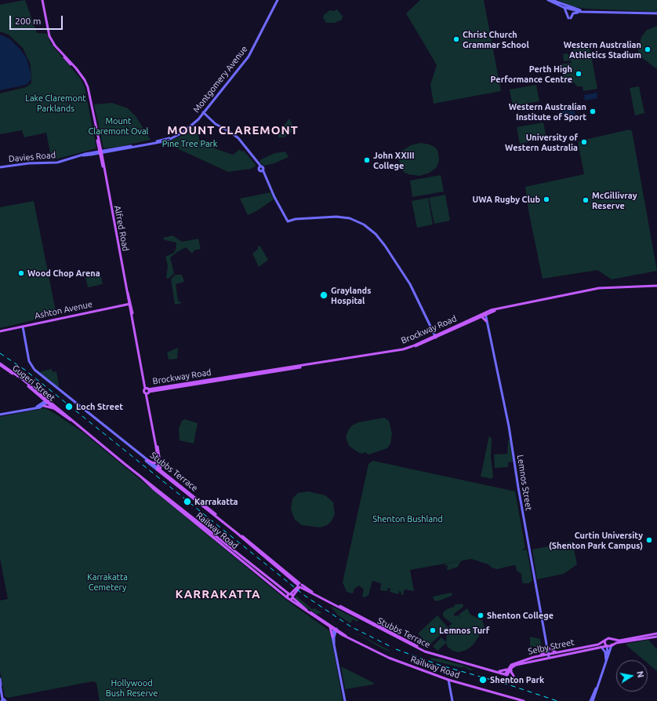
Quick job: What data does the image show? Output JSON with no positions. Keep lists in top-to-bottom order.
{
  "streets": {
    "main road": [
      "Alfred Road",
      "Ashton Avenue",
      "Brockway Road",
      "Gugeri Street",
      "Stubbs Terrace",
      "Railway Road",
      "Selby Street"
    ],
    "street": ["Montgomery Avenue", "Davies Road", "Lemnos Street"]
  },
  "crossings": [
    ["Montgomery Avenue", "Davies Road"],
    ["Montgomery Avenue", "Alfred Road"],
    ["Davies Road", "Alfred Road"],
    ["Alfred Road", "Ashton Avenue"],
    ["Alfred Road", "Brockway Road"],
    ["Alfred Road", "Stubbs Terrace"],
    ["Ashton Avenue", "Stubbs Terrace"],
    ["Brockway Road", "Lemnos Street"],
    ["Gugeri Street", "Railway Road"],
    ["Stubbs Terrace", "Selby Street"],
    ["Lemnos Street", "Selby Street"]
  ],
  "districts": ["MOUNT CLAREMONT", "KARRAKATTA"],
  "parks": [
    "Lake Claremont Parklands",
    "Mount Claremont Oval",
    "Pine Tree Park",
    "Shenton Bushland",
    "Karrakatta Cemetery",
    "Hollywood Bush Reserve"
  ],
  "places": [
    "Christ Church Grammar School",
    "Western Australian Athletics Stadium",
    "Perth High Performance Centre",
    "Western Australian Institute of Sport",
    "University of Western Australia",
    "John XXIII College",
    "UWA Rugby Club",
    "McGillivray Reserve",
    "Wood Chop Arena",
    "Graylands Hospital",
    "Loch Street",
    "Karrakatta",
    "Curtin University (Shenton Park Campus)",
    "Shenton College",
    "Lemnos Turf",
    "Shenton Park"
  ],
  "scale_bar": "200 m",
  "north": "right"
}
